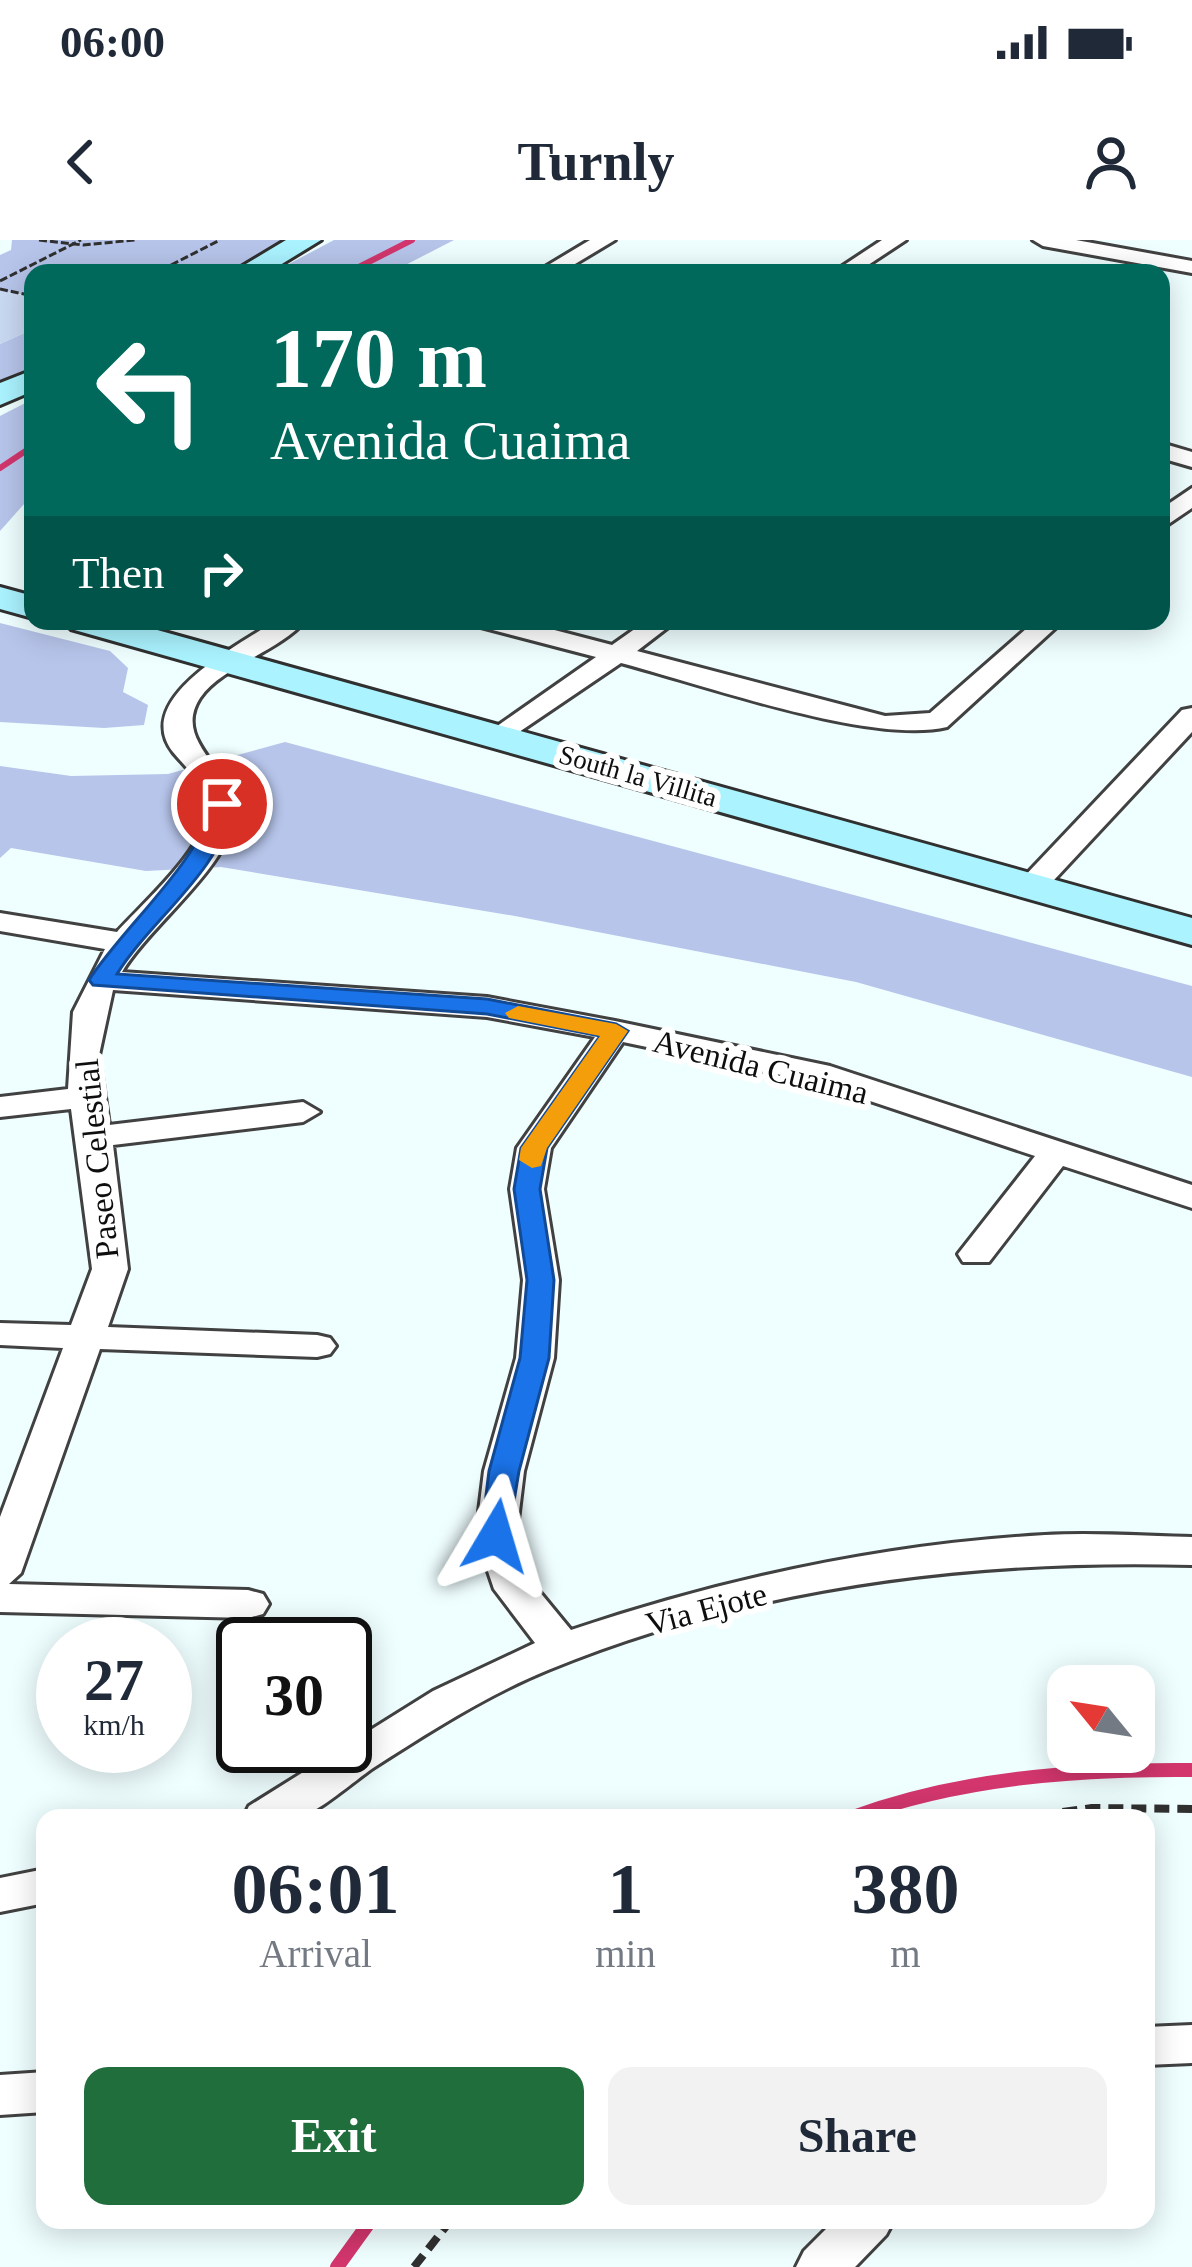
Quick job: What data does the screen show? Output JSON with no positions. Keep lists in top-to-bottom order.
{
  "streets": {
    "street": [
      "South la Villita",
      "Avenida Cuaima",
      "Paseo Celestial",
      "Via Ejote"
    ]
  },
  "crossings": [
    ["South la Villita", "Paseo Celestial"],
    ["Avenida Cuaima", "Paseo Celestial"]
  ],
  "north": "top left",
  "page": {
    "status": "06:00",
    "header": "Turnly",
    "turn": ["170 m", "Avenida Cuaima"],
    "then": "Then",
    "speed": "27 km/h",
    "limit": "30",
    "eta": [
      "06:01",
      "Arrival",
      "1",
      "min",
      "380",
      "m"
    ],
    "buttons": ["Exit", "Share"]
  }
}
